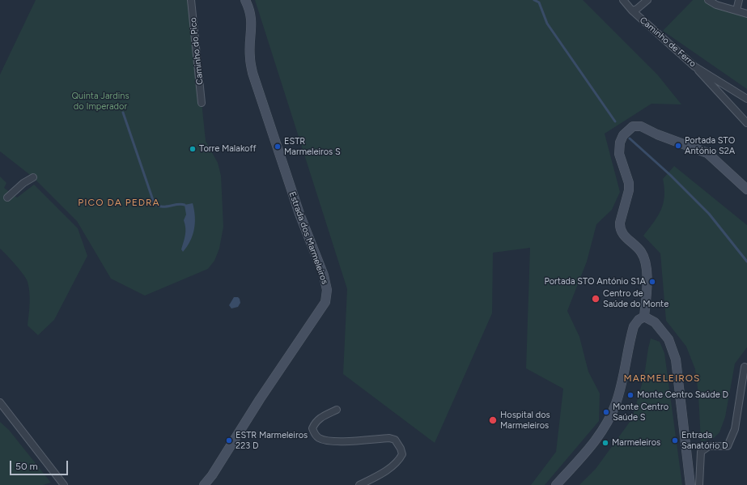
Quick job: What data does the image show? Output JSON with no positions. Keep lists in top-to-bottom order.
{
  "streets": {
    "main road": ["Estrada dos Marmeleiros"],
    "street": ["Caminho de Ferro", "Caminho do Pico"]
  },
  "districts": ["PICO DA PEDRA", "MARMELEIROS"],
  "parks": ["Quinta Jardins do Imperador"],
  "places": [
    "Portada STO António S2A",
    "ESTR Marmeleiros S",
    "Torre Malakoff",
    "Portada STO António S1A",
    "Centro de Saúde do Monte",
    "Monte Centro Saúde D",
    "Monte Centro Saúde S",
    "Hospital dos Marmeleiros",
    "ESTR Marmeleiros 223 D",
    "Entrada Sanatório D",
    "Marmeleiros"
  ],
  "scale_bar": "50 m"
}
